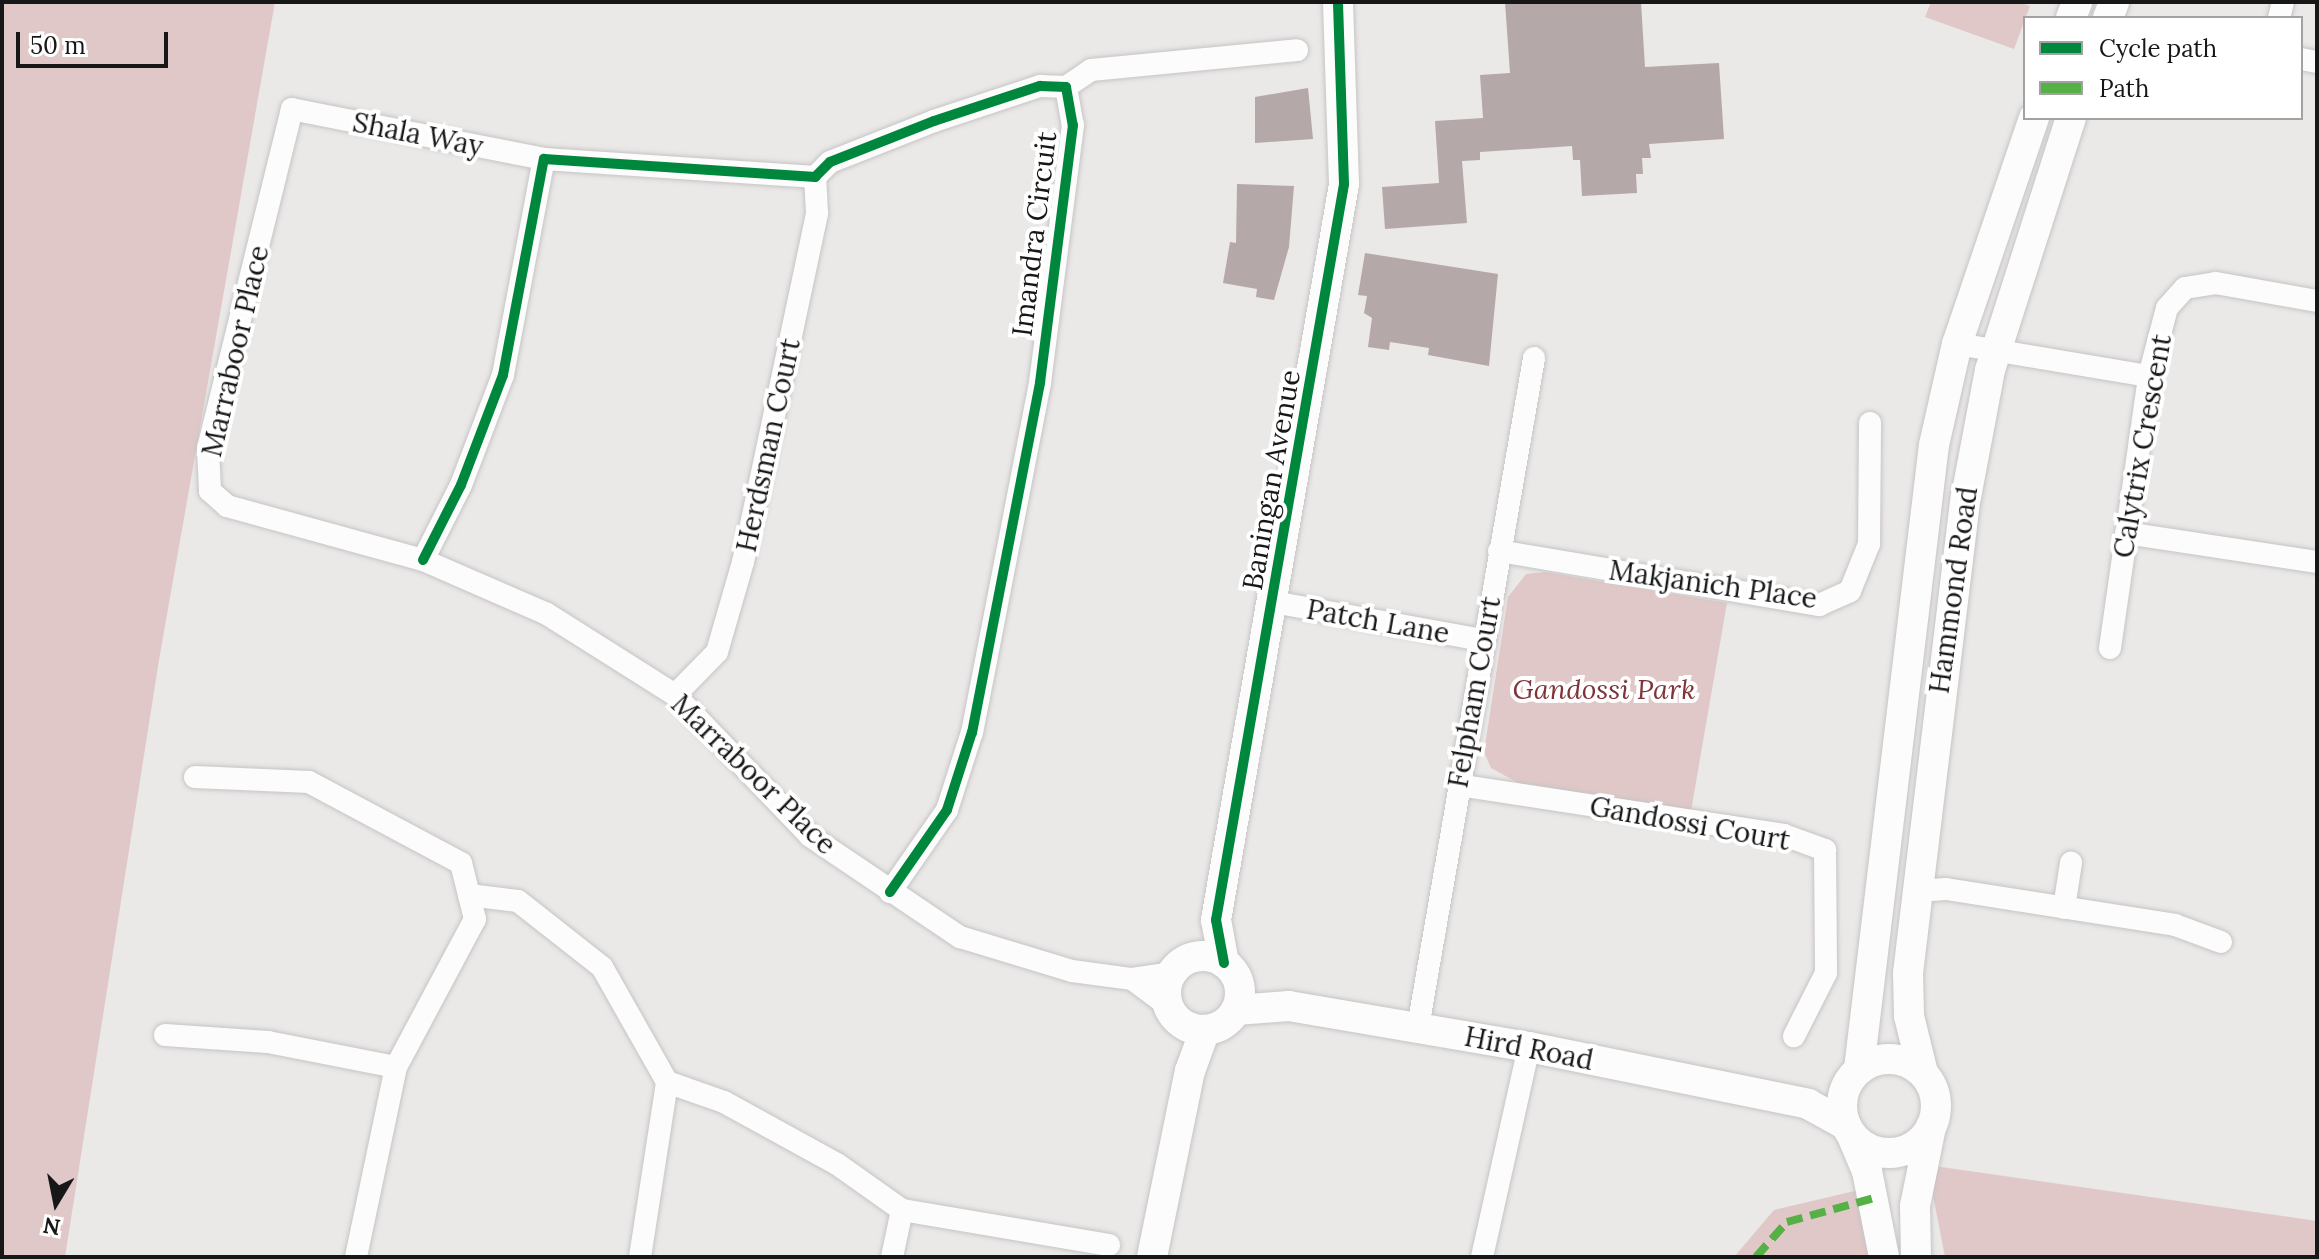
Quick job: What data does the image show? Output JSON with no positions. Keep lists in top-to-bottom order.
{
  "streets": {
    "main road": ["Baningan Avenue", "Hammond Road", "Hird Road"],
    "street": [
      "Shala Way",
      "Imandra Circuit",
      "Marraboor Place",
      "Herdsman Court",
      "Calytrix Crescent",
      "Makjanich Place",
      "Patch Lane",
      "Felpham Court",
      "Gandossi Court"
    ]
  },
  "crossings": [
    ["Shala Way", "Marraboor Place"],
    ["Imandra Circuit", "Marraboor Place"],
    ["Imandra Circuit", "Herdsman Court"],
    ["Marraboor Place", "Herdsman Court"],
    ["Marraboor Place", "Baningan Avenue"],
    ["Marraboor Place", "Hird Road"],
    ["Baningan Avenue", "Patch Lane"],
    ["Baningan Avenue", "Hird Road"],
    ["Makjanich Place", "Felpham Court"],
    ["Hammond Road", "Hird Road"],
    ["Patch Lane", "Felpham Court"],
    ["Felpham Court", "Gandossi Court"],
    ["Felpham Court", "Hird Road"]
  ],
  "parks": ["Gandossi Park"],
  "legend": ["Cycle path", "Path"],
  "scale_bar": "50 m",
  "north": "bottom"
}
